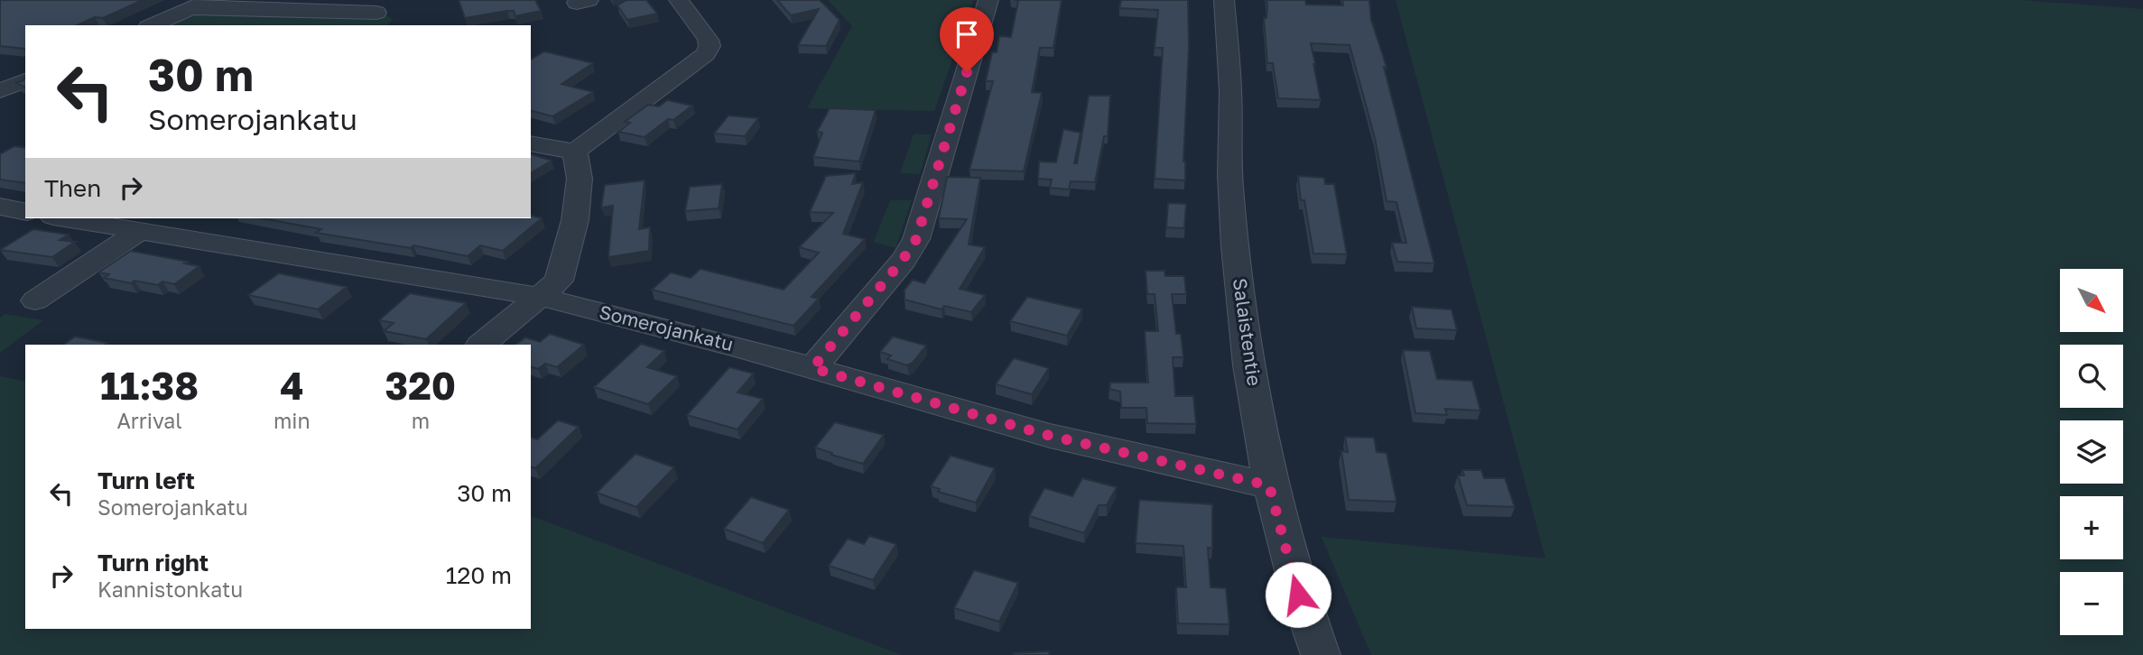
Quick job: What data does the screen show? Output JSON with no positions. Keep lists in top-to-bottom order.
{
  "streets": {
    "street": ["Somerojankatu", "Salaistentie"]
  },
  "crossings": [
    ["Somerojankatu", "Salaistentie"]
  ],
  "north": "bottom right",
  "page": {
    "turn": ["30 m", "Somerojankatu"],
    "then": "Then",
    "map_buttons": ["+", "−"],
    "eta": [
      "11:38",
      "Arrival",
      "4",
      "min",
      "320",
      "m"
    ],
    "list": [
      {
        "name": "Turn left",
        "note": "Somerojankatu",
        "value": "30 m"
      },
      {
        "name": "Turn right",
        "note": "Kannistonkatu",
        "value": "120 m"
      }
    ]
  }
}
